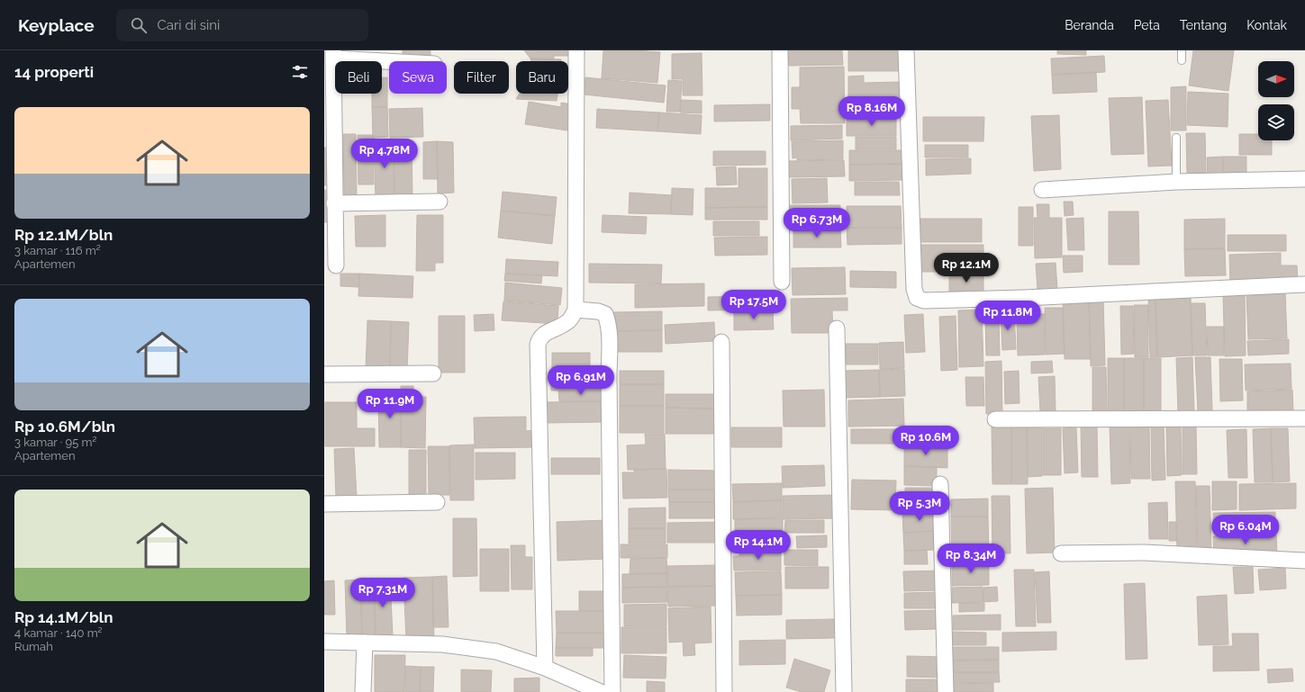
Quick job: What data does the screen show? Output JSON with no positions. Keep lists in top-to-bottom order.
{
  "north": "right",
  "page": {
    "header": "Keyplace",
    "search": "Cari di sini",
    "nav": [
      "Beranda",
      "Peta",
      "Tentang",
      "Kontak"
    ],
    "heading": "14 properti",
    "chip": [
      "Beli",
      "Sewa",
      "Filter",
      "Baru"
    ],
    "list": [
      {
        "name": "Rp 12.1M/bln",
        "note": "3 kamar · 116 m² · Apartemen"
      },
      {
        "name": "Rp 10.6M/bln",
        "note": "3 kamar · 95 m² · Apartemen"
      },
      {
        "name": "Rp 14.1M/bln",
        "note": "4 kamar · 140 m² · Rumah"
      }
    ],
    "price": [
      "Rp 8.16M",
      "Rp 4.78M",
      "Rp 6.73M",
      "Rp 12.1M",
      "Rp 17.5M",
      "Rp 11.8M",
      "Rp 6.91M",
      "Rp 11.9M",
      "Rp 10.6M",
      "Rp 5.3M",
      "Rp 6.04M",
      "Rp 14.1M",
      "Rp 8.34M",
      "Rp 7.31M"
    ]
  }
}
